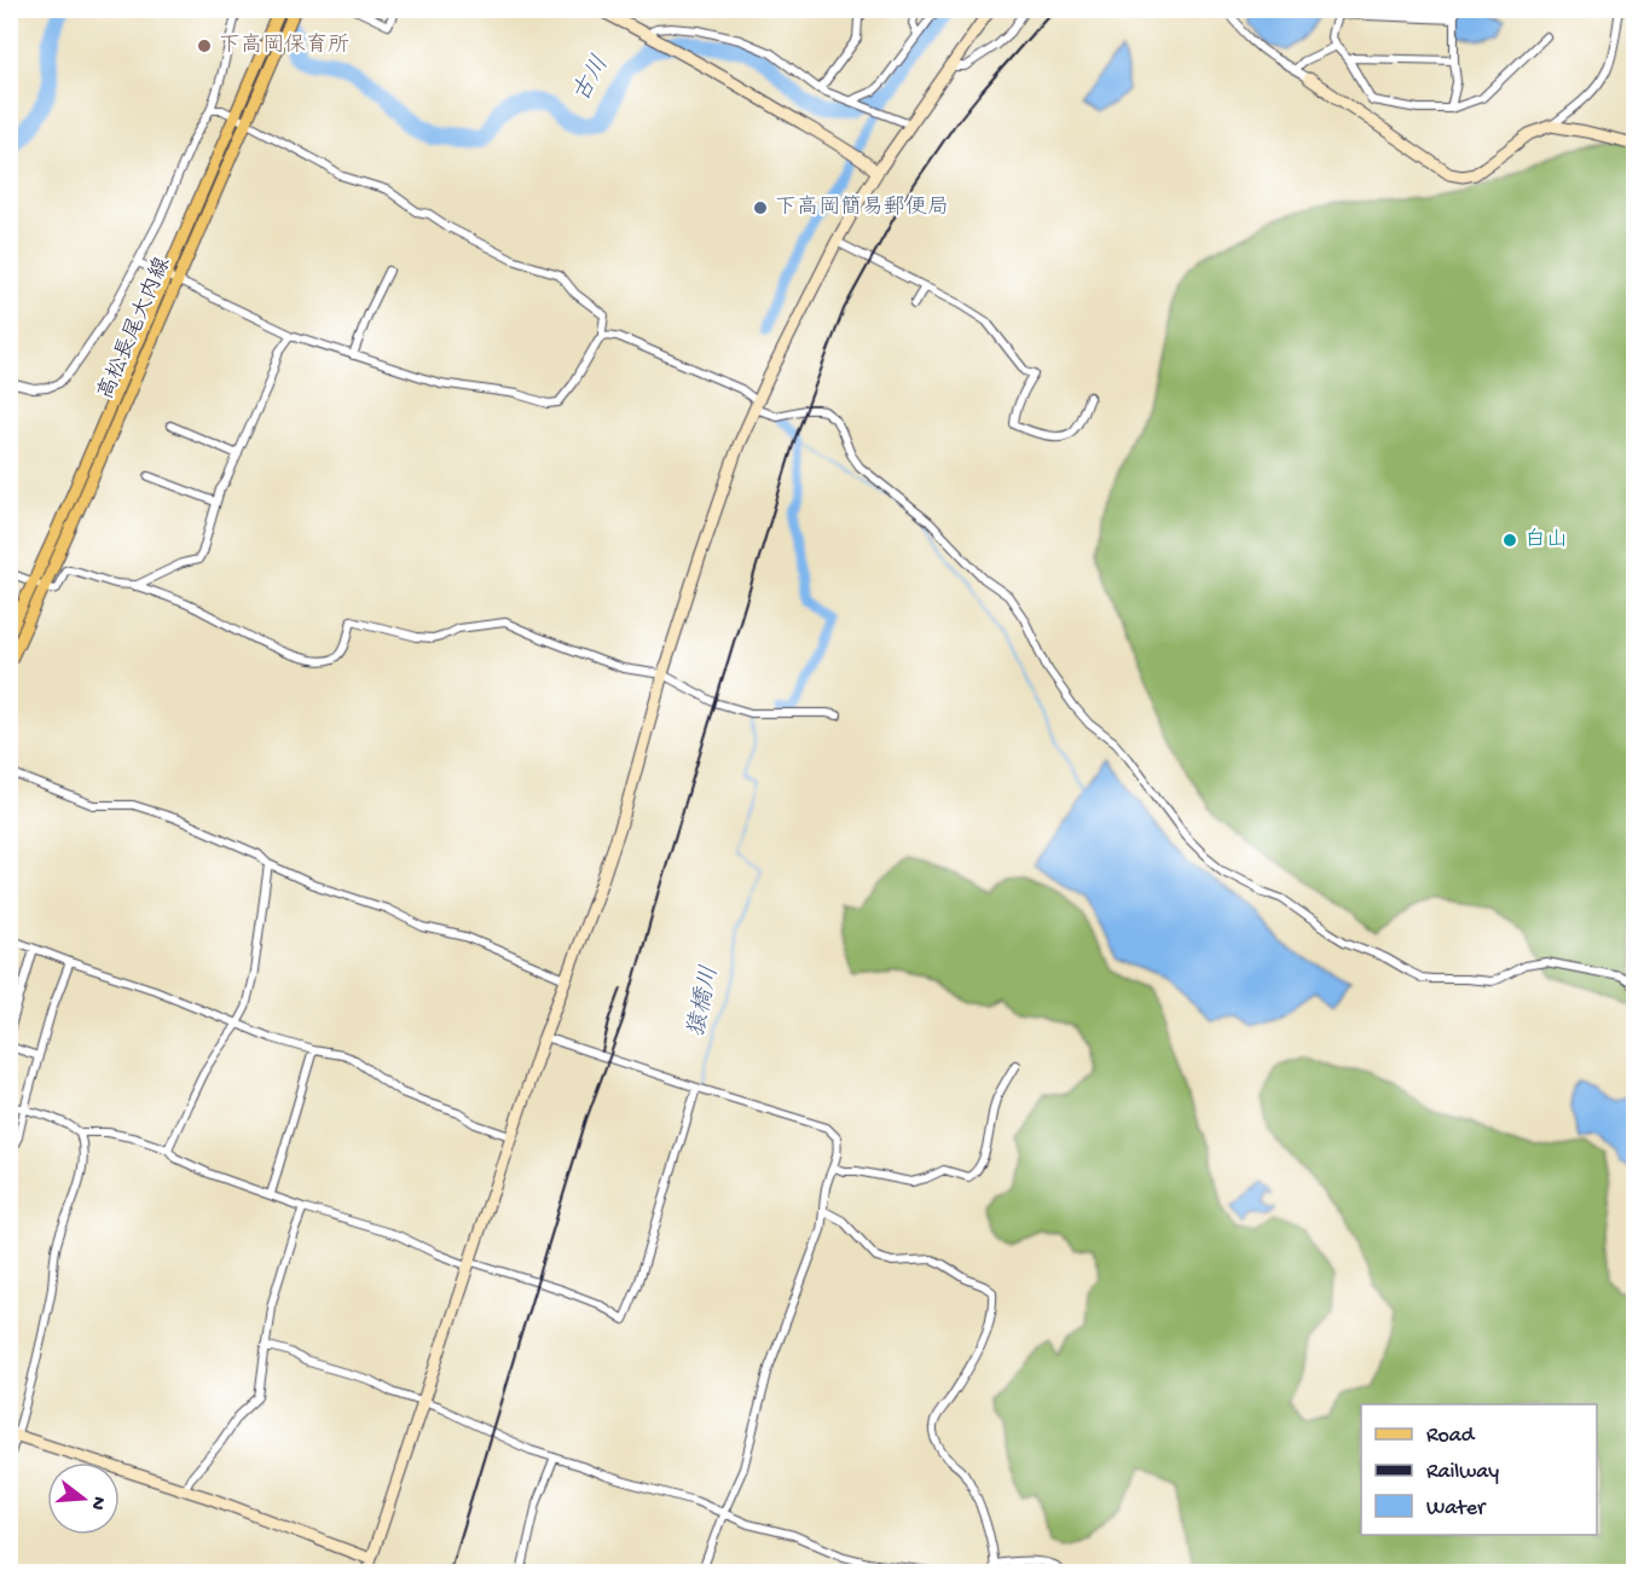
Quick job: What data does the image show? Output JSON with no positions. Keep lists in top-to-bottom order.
{
  "streets": {
    "main road": ["高松長尾大内線"]
  },
  "water": ["古川", "猿橋川"],
  "places": ["下高岡保育所", "下高岡簡易郵便局", "白山"],
  "legend": ["Road", "Railway", "Water"],
  "north": "right"
}
